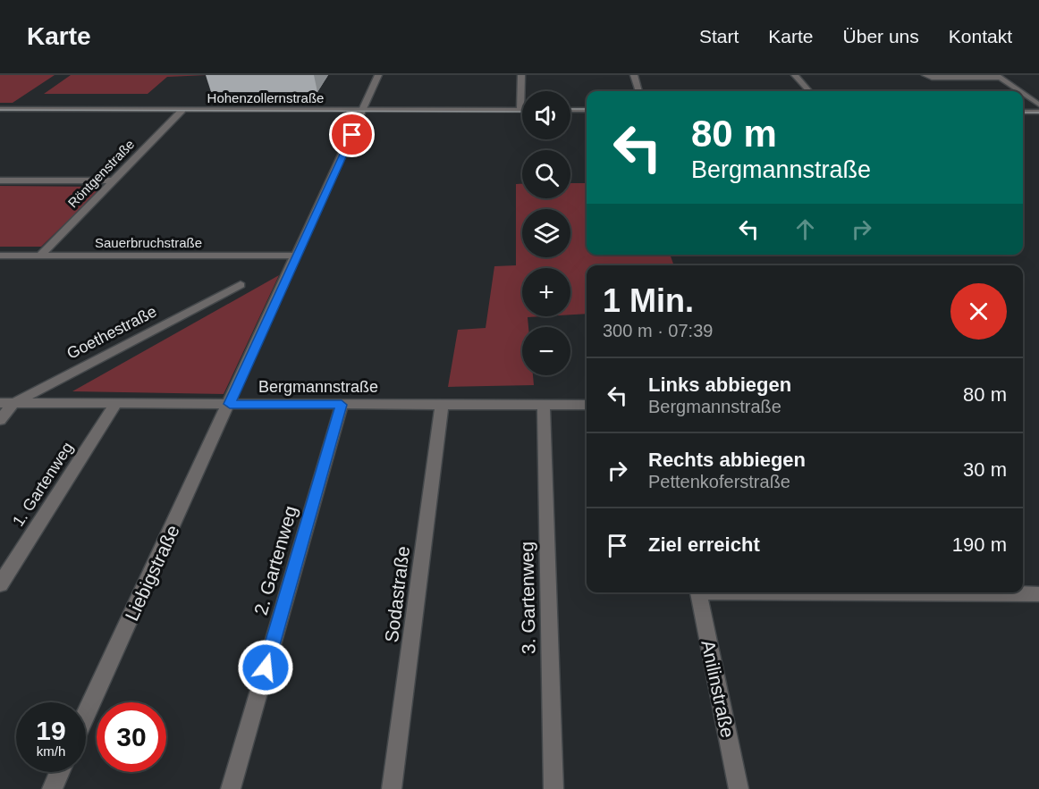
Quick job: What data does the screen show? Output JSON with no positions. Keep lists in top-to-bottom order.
{
  "streets": {
    "street": [
      "Hohenzollernstraße",
      "Röntgenstraße",
      "Sauerbruchstraße",
      "Goethestraße",
      "Bergmannstraße",
      "1. Gartenweg",
      "2. Gartenweg",
      "Liebigstraße",
      "Sodastraße",
      "3. Gartenweg",
      "Anilinstraße"
    ]
  },
  "crossings": [
    ["Hohenzollernstraße", "Röntgenstraße"],
    ["Hohenzollernstraße", "Liebigstraße"],
    ["Röntgenstraße", "Sauerbruchstraße"],
    ["Sauerbruchstraße", "Liebigstraße"],
    ["Goethestraße", "Bergmannstraße"],
    ["Bergmannstraße", "1. Gartenweg"],
    ["Bergmannstraße", "2. Gartenweg"],
    ["Bergmannstraße", "Liebigstraße"],
    ["Bergmannstraße", "Sodastraße"],
    ["Bergmannstraße", "3. Gartenweg"]
  ],
  "page": {
    "header": "Karte",
    "nav": [
      "Start",
      "Karte",
      "Über uns",
      "Kontakt"
    ],
    "map_buttons": ["+", "−"],
    "turn": ["80 m", "Bergmannstraße"],
    "heading": ["1 Min.", "300 m · 07:39"],
    "list": [
      {
        "name": "Links abbiegen",
        "note": "Bergmannstraße",
        "value": "80 m"
      },
      {
        "name": "Rechts abbiegen",
        "note": "Pettenkoferstraße",
        "value": "30 m"
      },
      {
        "name": "Ziel erreicht",
        "value": "190 m"
      }
    ],
    "speed": "19 km/h",
    "limit": "30"
  }
}
